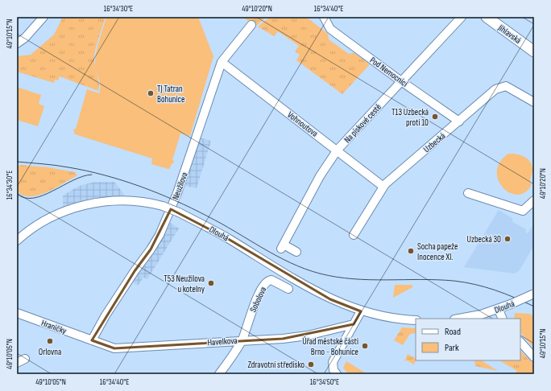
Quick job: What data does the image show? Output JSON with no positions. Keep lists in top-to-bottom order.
{
  "streets": {
    "main road": ["Jihlavská"],
    "street": [
      "Pod Nemocnicí",
      "Na pískové cestě",
      "Vohnoutova",
      "Uzbecká",
      "Neužilova",
      "Dlouhá",
      "Sobolova",
      "Hraničky",
      "Havelkova"
    ]
  },
  "crossings": [
    ["Pod Nemocnicí", "Na pískové cestě"],
    ["Pod Nemocnicí", "Uzbecká"],
    ["Na pískové cestě", "Vohnoutova"],
    ["Vohnoutova", "Uzbecká"],
    ["Vohnoutova", "Neužilova"],
    ["Neužilova", "Hraničky"],
    ["Neužilova", "Havelkova"],
    ["Sobolova", "Havelkova"],
    ["Hraničky", "Havelkova"]
  ],
  "places": [
    "TJ Tatran Bohunice",
    "T13 Uzbecká proti 10",
    "Uzbecká 30",
    "Socha papeže Inocence XI.",
    "T53 Neužilova u kotelny",
    "Orlovna",
    "Úřad městské části Brno - Bohunice",
    "Zdravotní středisko"
  ],
  "legend": ["Road", "Park"],
  "coordinates": [
    "16°34'30\"E",
    "49°10'20\"N",
    "16°34'40\"E",
    "49°10'15\"N",
    "49°10'05\"N",
    "16°34'50\"E"
  ]
}
